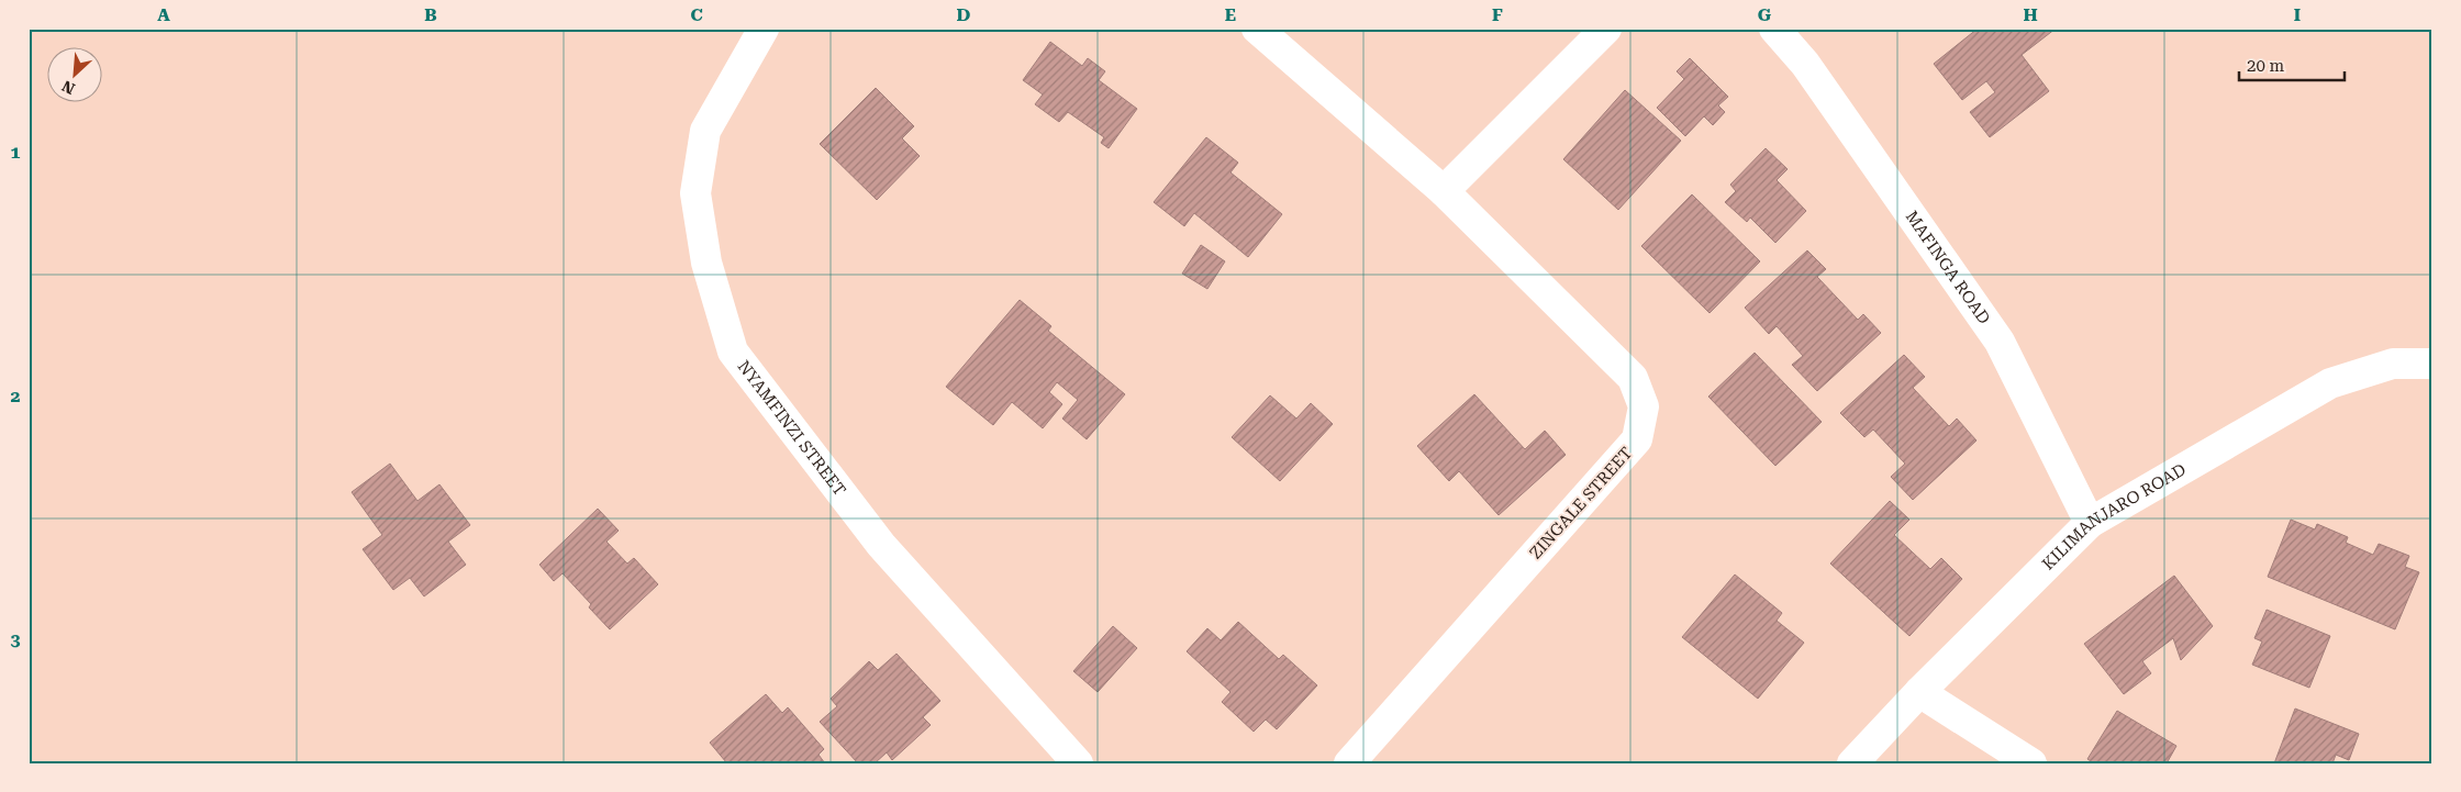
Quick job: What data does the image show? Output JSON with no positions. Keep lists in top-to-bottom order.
{
  "streets": {
    "street": [
      "MAFINGA ROAD",
      "NYAMFINZI STREET",
      "ZINGALE STREET",
      "KILIMANJARO ROAD"
    ]
  },
  "crossings": [
    ["MAFINGA ROAD", "KILIMANJARO ROAD"]
  ],
  "scale_bar": "20 m",
  "north": "bottom left",
  "grid": {
    "columns": [
      "A",
      "B",
      "C",
      "D",
      "E",
      "F",
      "G",
      "H",
      "I"
    ],
    "rows": ["1", "2", "3"]
  }
}
